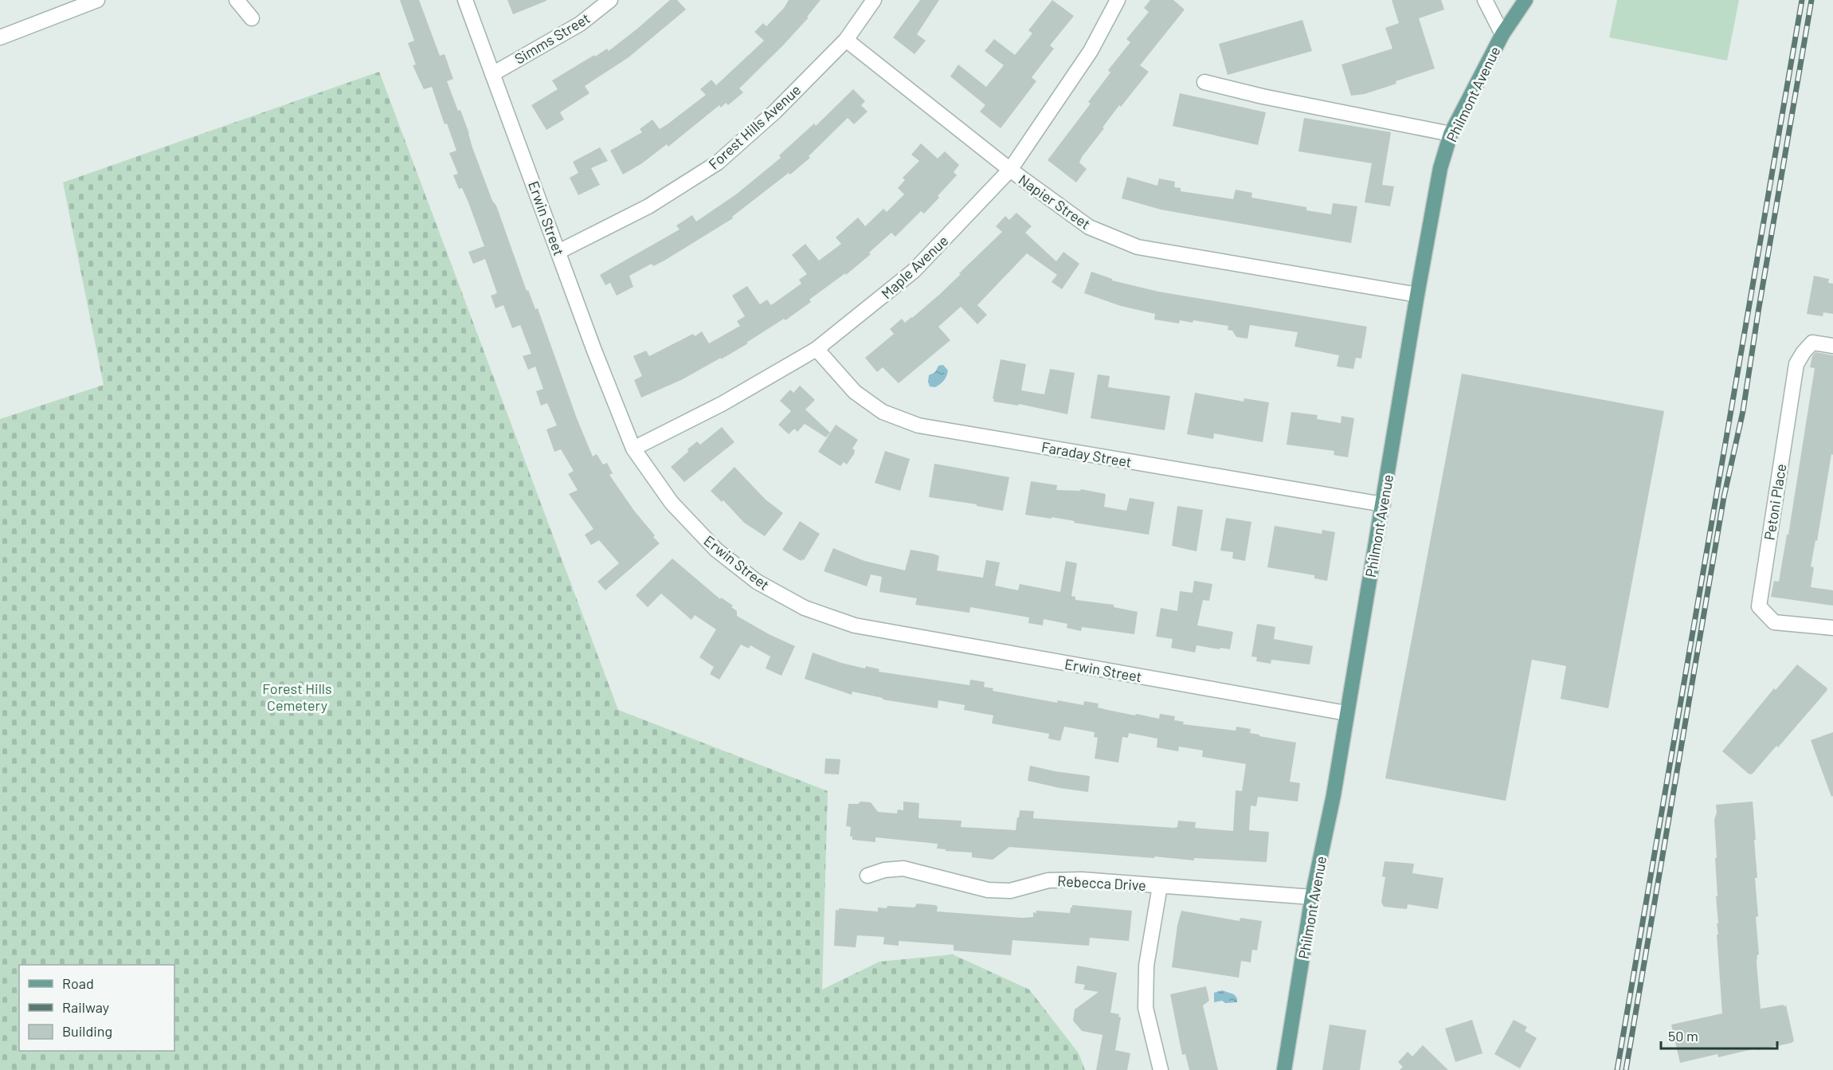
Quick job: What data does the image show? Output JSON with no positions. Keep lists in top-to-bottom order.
{
  "streets": {
    "main road": ["Philmont Avenue"],
    "street": [
      "Simms Street",
      "Forest Hills Avenue",
      "Napier Street",
      "Erwin Street",
      "Maple Avenue",
      "Faraday Street",
      "Petoni Place",
      "Rebecca Drive"
    ]
  },
  "crossings": [
    ["Simms Street", "Erwin Street"],
    ["Philmont Avenue", "Napier Street"],
    ["Philmont Avenue", "Erwin Street"],
    ["Philmont Avenue", "Faraday Street"],
    ["Philmont Avenue", "Rebecca Drive"],
    ["Forest Hills Avenue", "Napier Street"],
    ["Forest Hills Avenue", "Erwin Street"],
    ["Napier Street", "Maple Avenue"],
    ["Erwin Street", "Maple Avenue"],
    ["Maple Avenue", "Faraday Street"]
  ],
  "parks": ["Forest Hills Cemetery"],
  "legend": ["Road", "Railway", "Building"],
  "scale_bar": "50 m"
}
